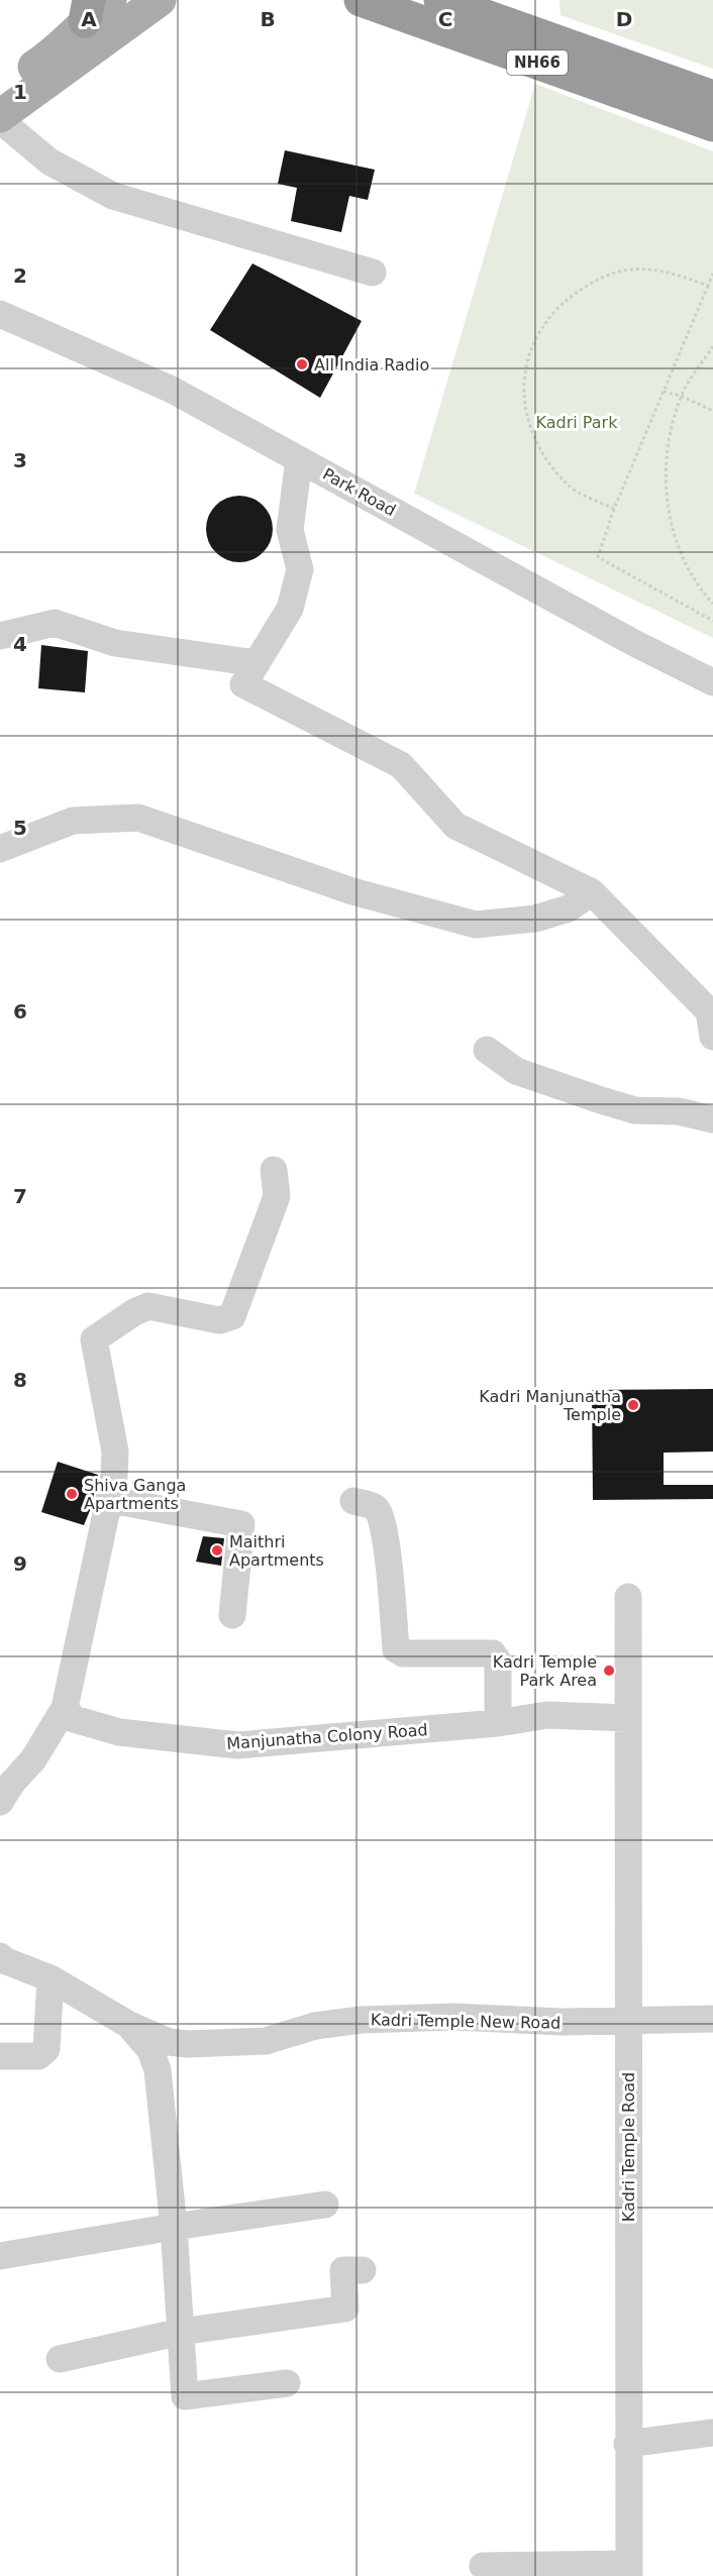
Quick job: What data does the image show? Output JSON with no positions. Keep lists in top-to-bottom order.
{
  "streets": {
    "highway": ["NH66"],
    "street": [
      "Park Road",
      "Manjunatha Colony Road",
      "Kadri Temple New Road",
      "Kadri Temple Road"
    ]
  },
  "crossings": [
    ["Manjunatha Colony Road", "Kadri Temple Road"],
    ["Kadri Temple New Road", "Kadri Temple Road"]
  ],
  "parks": ["Kadri Park"],
  "places": [
    "All India Radio",
    "Kadri Manjunatha Temple",
    "Shiva Ganga Apartments",
    "Maithri Apartments",
    "Kadri Temple Park Area"
  ],
  "grid": {
    "columns": [
      "A",
      "B",
      "C",
      "D"
    ],
    "rows": [
      "1",
      "2",
      "3",
      "4",
      "5",
      "6",
      "7",
      "8",
      "9"
    ]
  }
}
